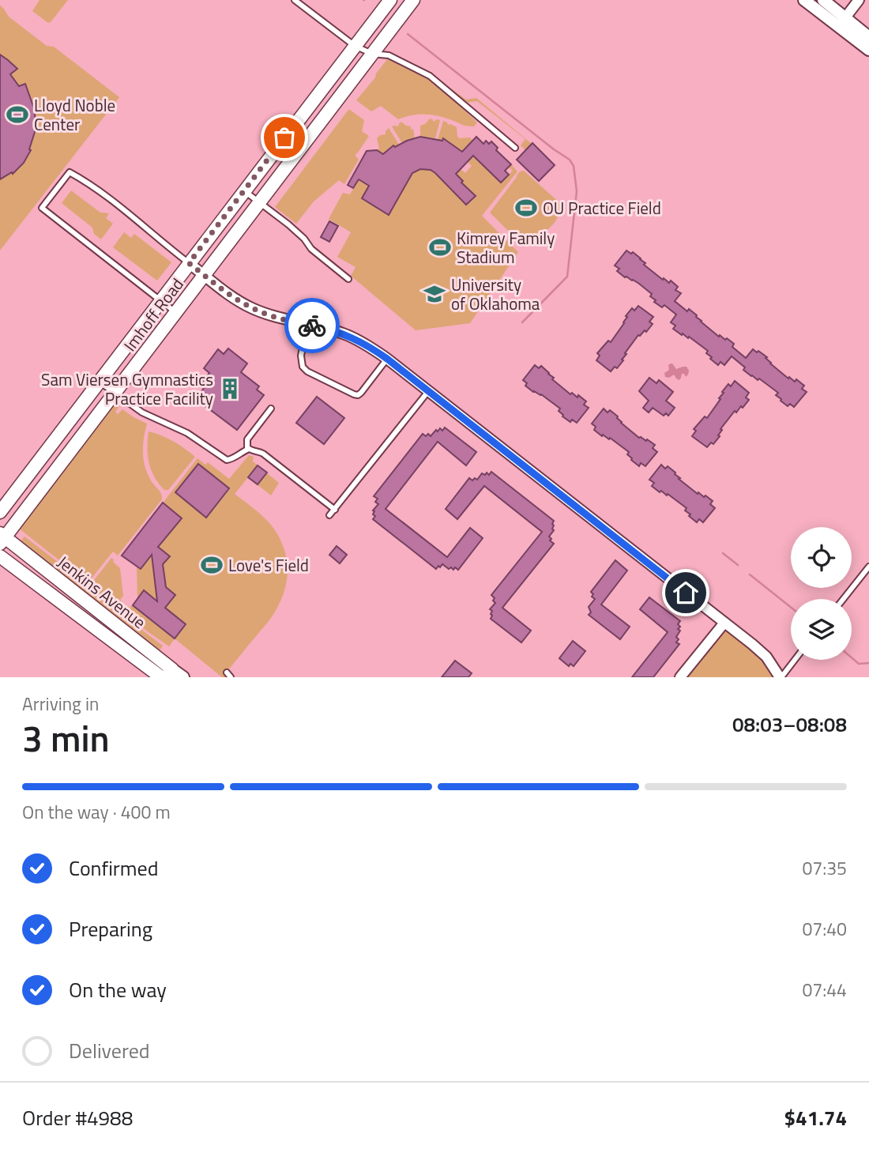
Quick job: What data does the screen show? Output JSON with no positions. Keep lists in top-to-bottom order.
{
  "streets": {
    "main road": ["Imhoff Road", "Jenkins Avenue"]
  },
  "crossings": [
    ["Imhoff Road", "Jenkins Avenue"]
  ],
  "places": {
    "sports": [
      "Lloyd Noble Center",
      "OU Practice Field",
      "Kimrey Family Stadium",
      "Love's Field"
    ],
    "school or university": ["University of Oklahoma"],
    "building": ["Sam Viersen Gymnastics Practice Facility"]
  },
  "page": {
    "heading": ["3 min", "Arriving in", "08:03–08:08"],
    "panel": ["Order #4988", "$41.74"],
    "bar": "On the way · 400 m",
    "list": [
      ["Confirmed", "07:35"],
      ["Preparing", "07:40"],
      ["On the way", "07:44"],
      "Delivered"
    ]
  }
}
